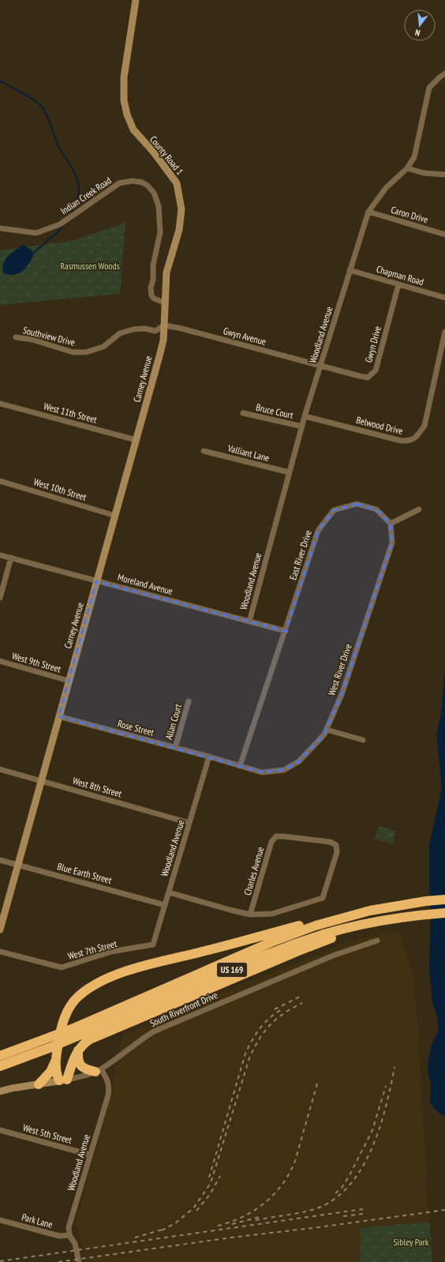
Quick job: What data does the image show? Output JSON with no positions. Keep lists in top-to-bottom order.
{
  "streets": {
    "highway": ["US 169"],
    "main road": ["County Road 1", "Carney Avenue", "South Riverfront Drive"],
    "street": [
      "Indian Creek Road",
      "Caron Drive",
      "Chapman Road",
      "Woodland Avenue",
      "Southview Drive",
      "Gwyn Avenue",
      "Gwyn Drive",
      "Bruce Court",
      "West 11th Street",
      "Belwood Drive",
      "Valliant Lane",
      "West 10th Street",
      "East River Drive",
      "Moreland Avenue",
      "West 9th Street",
      "West River Drive",
      "Allan Court",
      "Rose Street",
      "West 8th Street",
      "Charles Avenue",
      "Blue Earth Street",
      "West 7th Street",
      "West 5th Street",
      "Park Lane"
    ]
  },
  "crossings": [
    ["County Road 1", "Indian Creek Road"],
    ["County Road 1", "Southview Drive"],
    ["County Road 1", "Gwyn Avenue"],
    ["County Road 1", "Carney Avenue"],
    ["Caron Drive", "Woodland Avenue"],
    ["Chapman Road", "Woodland Avenue"],
    ["Chapman Road", "Gwyn Drive"],
    ["Woodland Avenue", "Gwyn Avenue"],
    ["Woodland Avenue", "Gwyn Drive"],
    ["Woodland Avenue", "Bruce Court"],
    ["Woodland Avenue", "Belwood Drive"],
    ["Woodland Avenue", "Valliant Lane"],
    ["Woodland Avenue", "Moreland Avenue"],
    ["Woodland Avenue", "West River Drive"],
    ["Woodland Avenue", "Rose Street"],
    ["Woodland Avenue", "West 8th Street"],
    ["Woodland Avenue", "Blue Earth Street"],
    ["Woodland Avenue", "West 7th Street"],
    ["Woodland Avenue", "South Riverfront Drive"],
    ["Woodland Avenue", "West 5th Street"],
    ["Woodland Avenue", "Park Lane"],
    ["Southview Drive", "Gwyn Avenue"],
    ["Southview Drive", "Carney Avenue"],
    ["Gwyn Avenue", "Gwyn Drive"],
    ["Gwyn Avenue", "Carney Avenue"],
    ["Carney Avenue", "West 11th Street"],
    ["Carney Avenue", "West 10th Street"],
    ["Carney Avenue", "Moreland Avenue"],
    ["Carney Avenue", "West 9th Street"],
    ["Carney Avenue", "Rose Street"],
    ["Carney Avenue", "West 8th Street"],
    ["Carney Avenue", "Blue Earth Street"],
    ["East River Drive", "Moreland Avenue"],
    ["East River Drive", "West River Drive"],
    ["West River Drive", "Rose Street"],
    ["Allan Court", "Rose Street"]
  ],
  "parks": ["Rasmussen Woods", "Sibley Park"],
  "north": "bottom"
}
